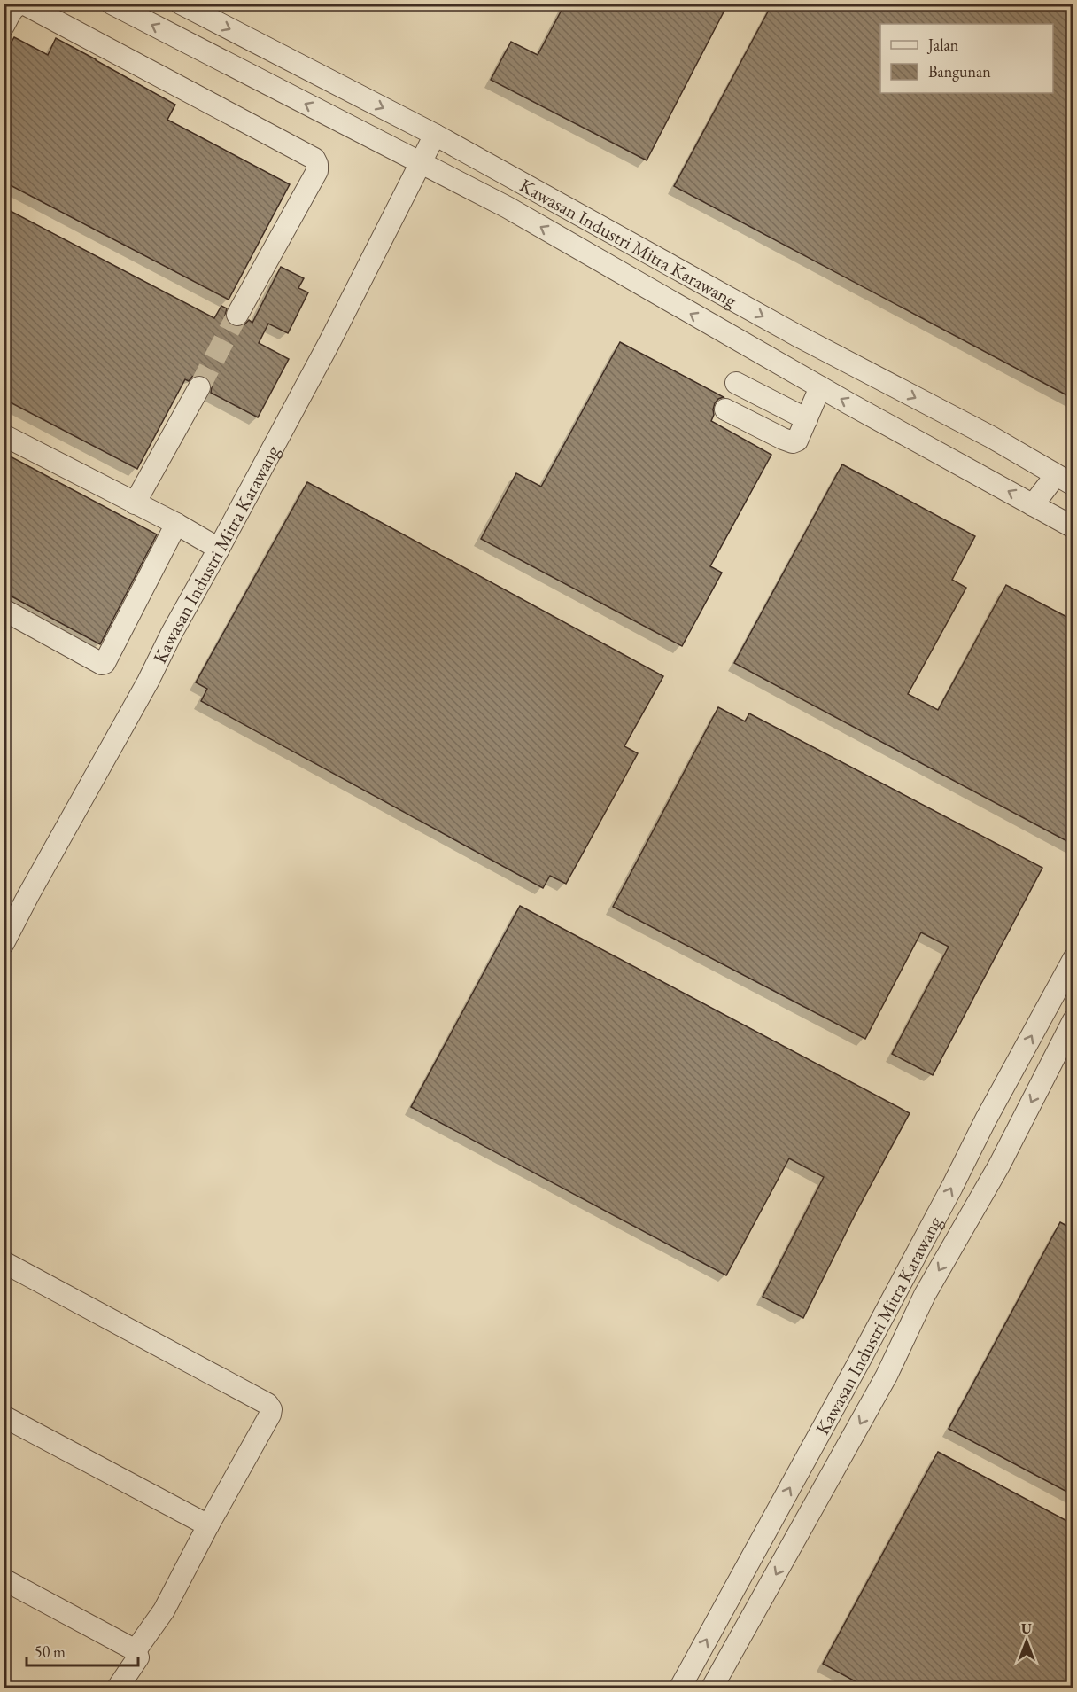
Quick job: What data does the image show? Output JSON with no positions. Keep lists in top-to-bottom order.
{
  "streets": {
    "street": ["Kawasan Industri Mitra Karawang"]
  },
  "legend": ["Jalan", "Bangunan"],
  "scale_bar": "50 m",
  "north": "top"
}
